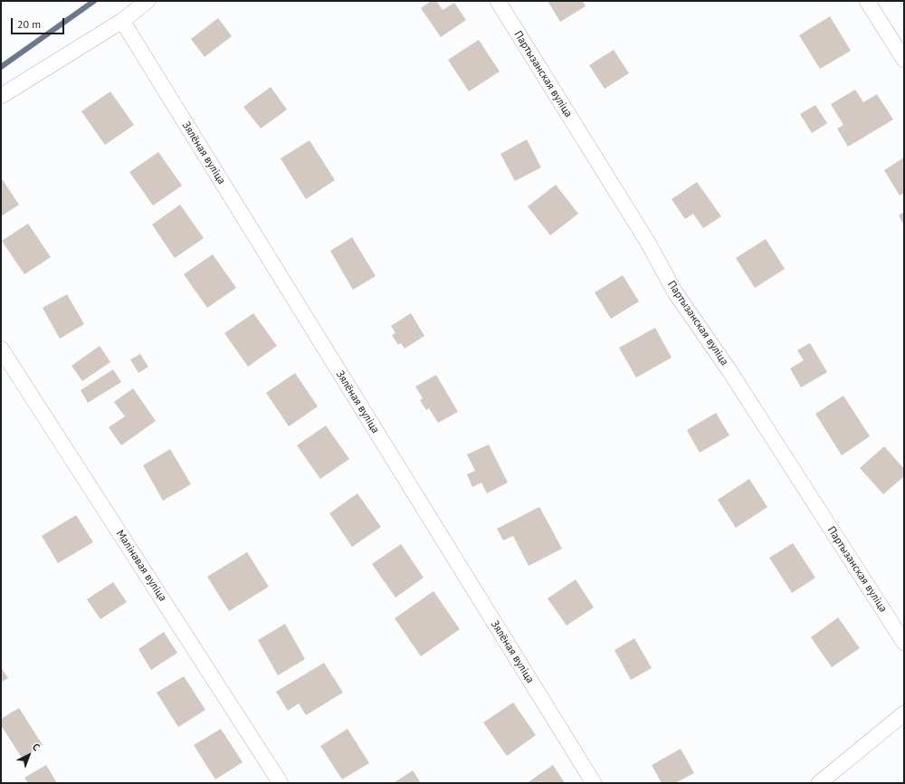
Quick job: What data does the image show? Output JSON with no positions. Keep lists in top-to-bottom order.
{
  "streets": {
    "street": ["Партызанская вуліца", "Зялёная вуліца", "Малінавая вуліца"]
  },
  "scale_bar": "20 m",
  "north": "top right"
}
